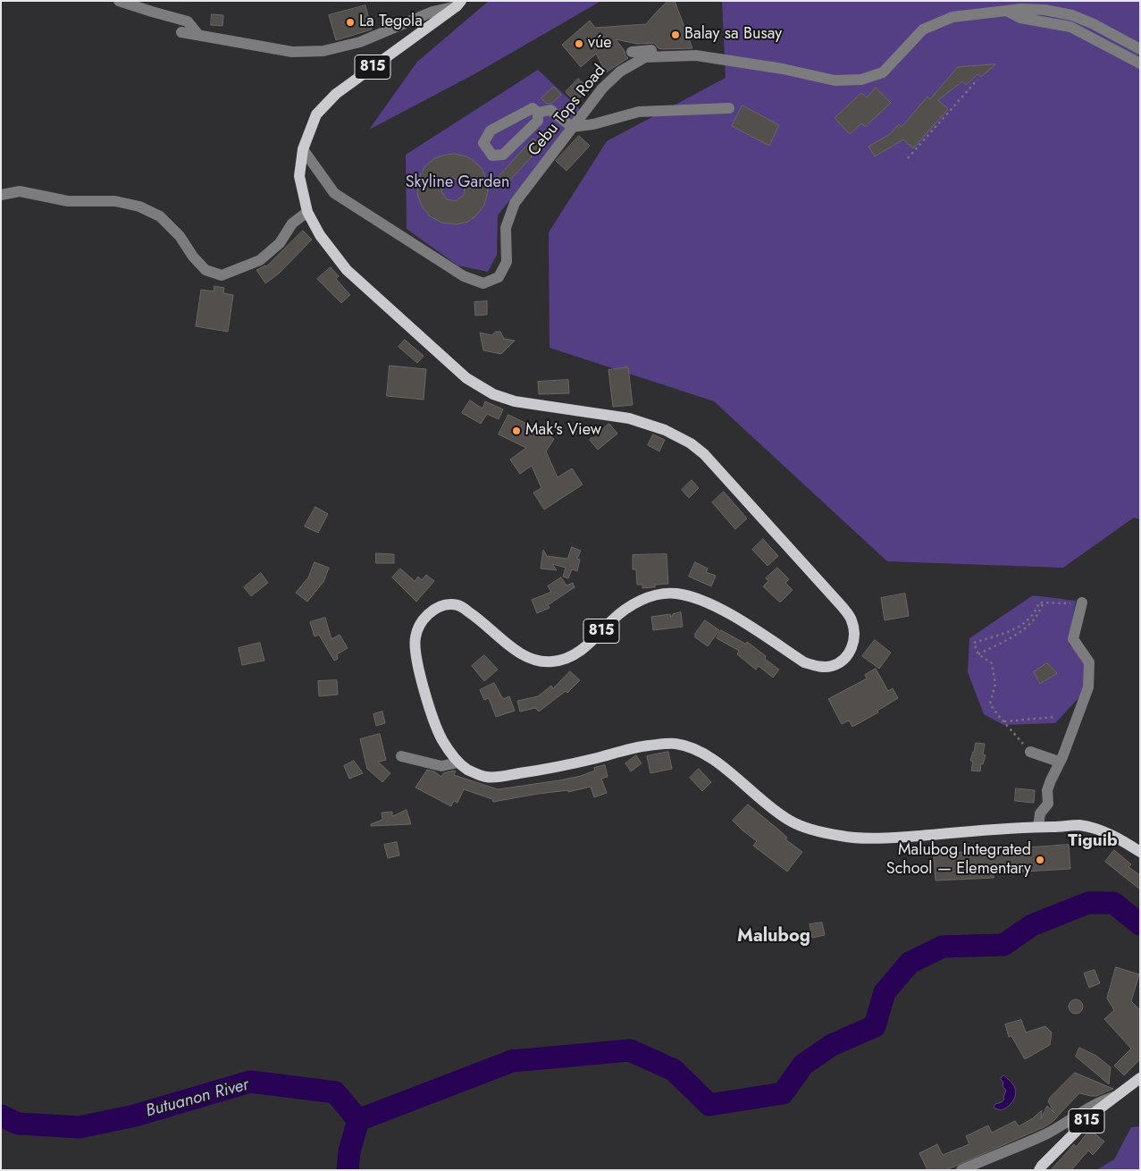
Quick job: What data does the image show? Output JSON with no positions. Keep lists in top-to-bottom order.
{
  "streets": {
    "main road": ["815"],
    "street": ["Cebu Tops Road"]
  },
  "crossings": [
    ["815", "Cebu Tops Road"]
  ],
  "districts": ["Tiguib", "Malubog"],
  "water": ["Butuanon River"],
  "parks": ["Skyline Garden"],
  "places": [
    "La Tegola",
    "Balay sa Busay",
    "vúe",
    "Mak's View",
    "Malubog Integrated School — Elementary"
  ]
}
